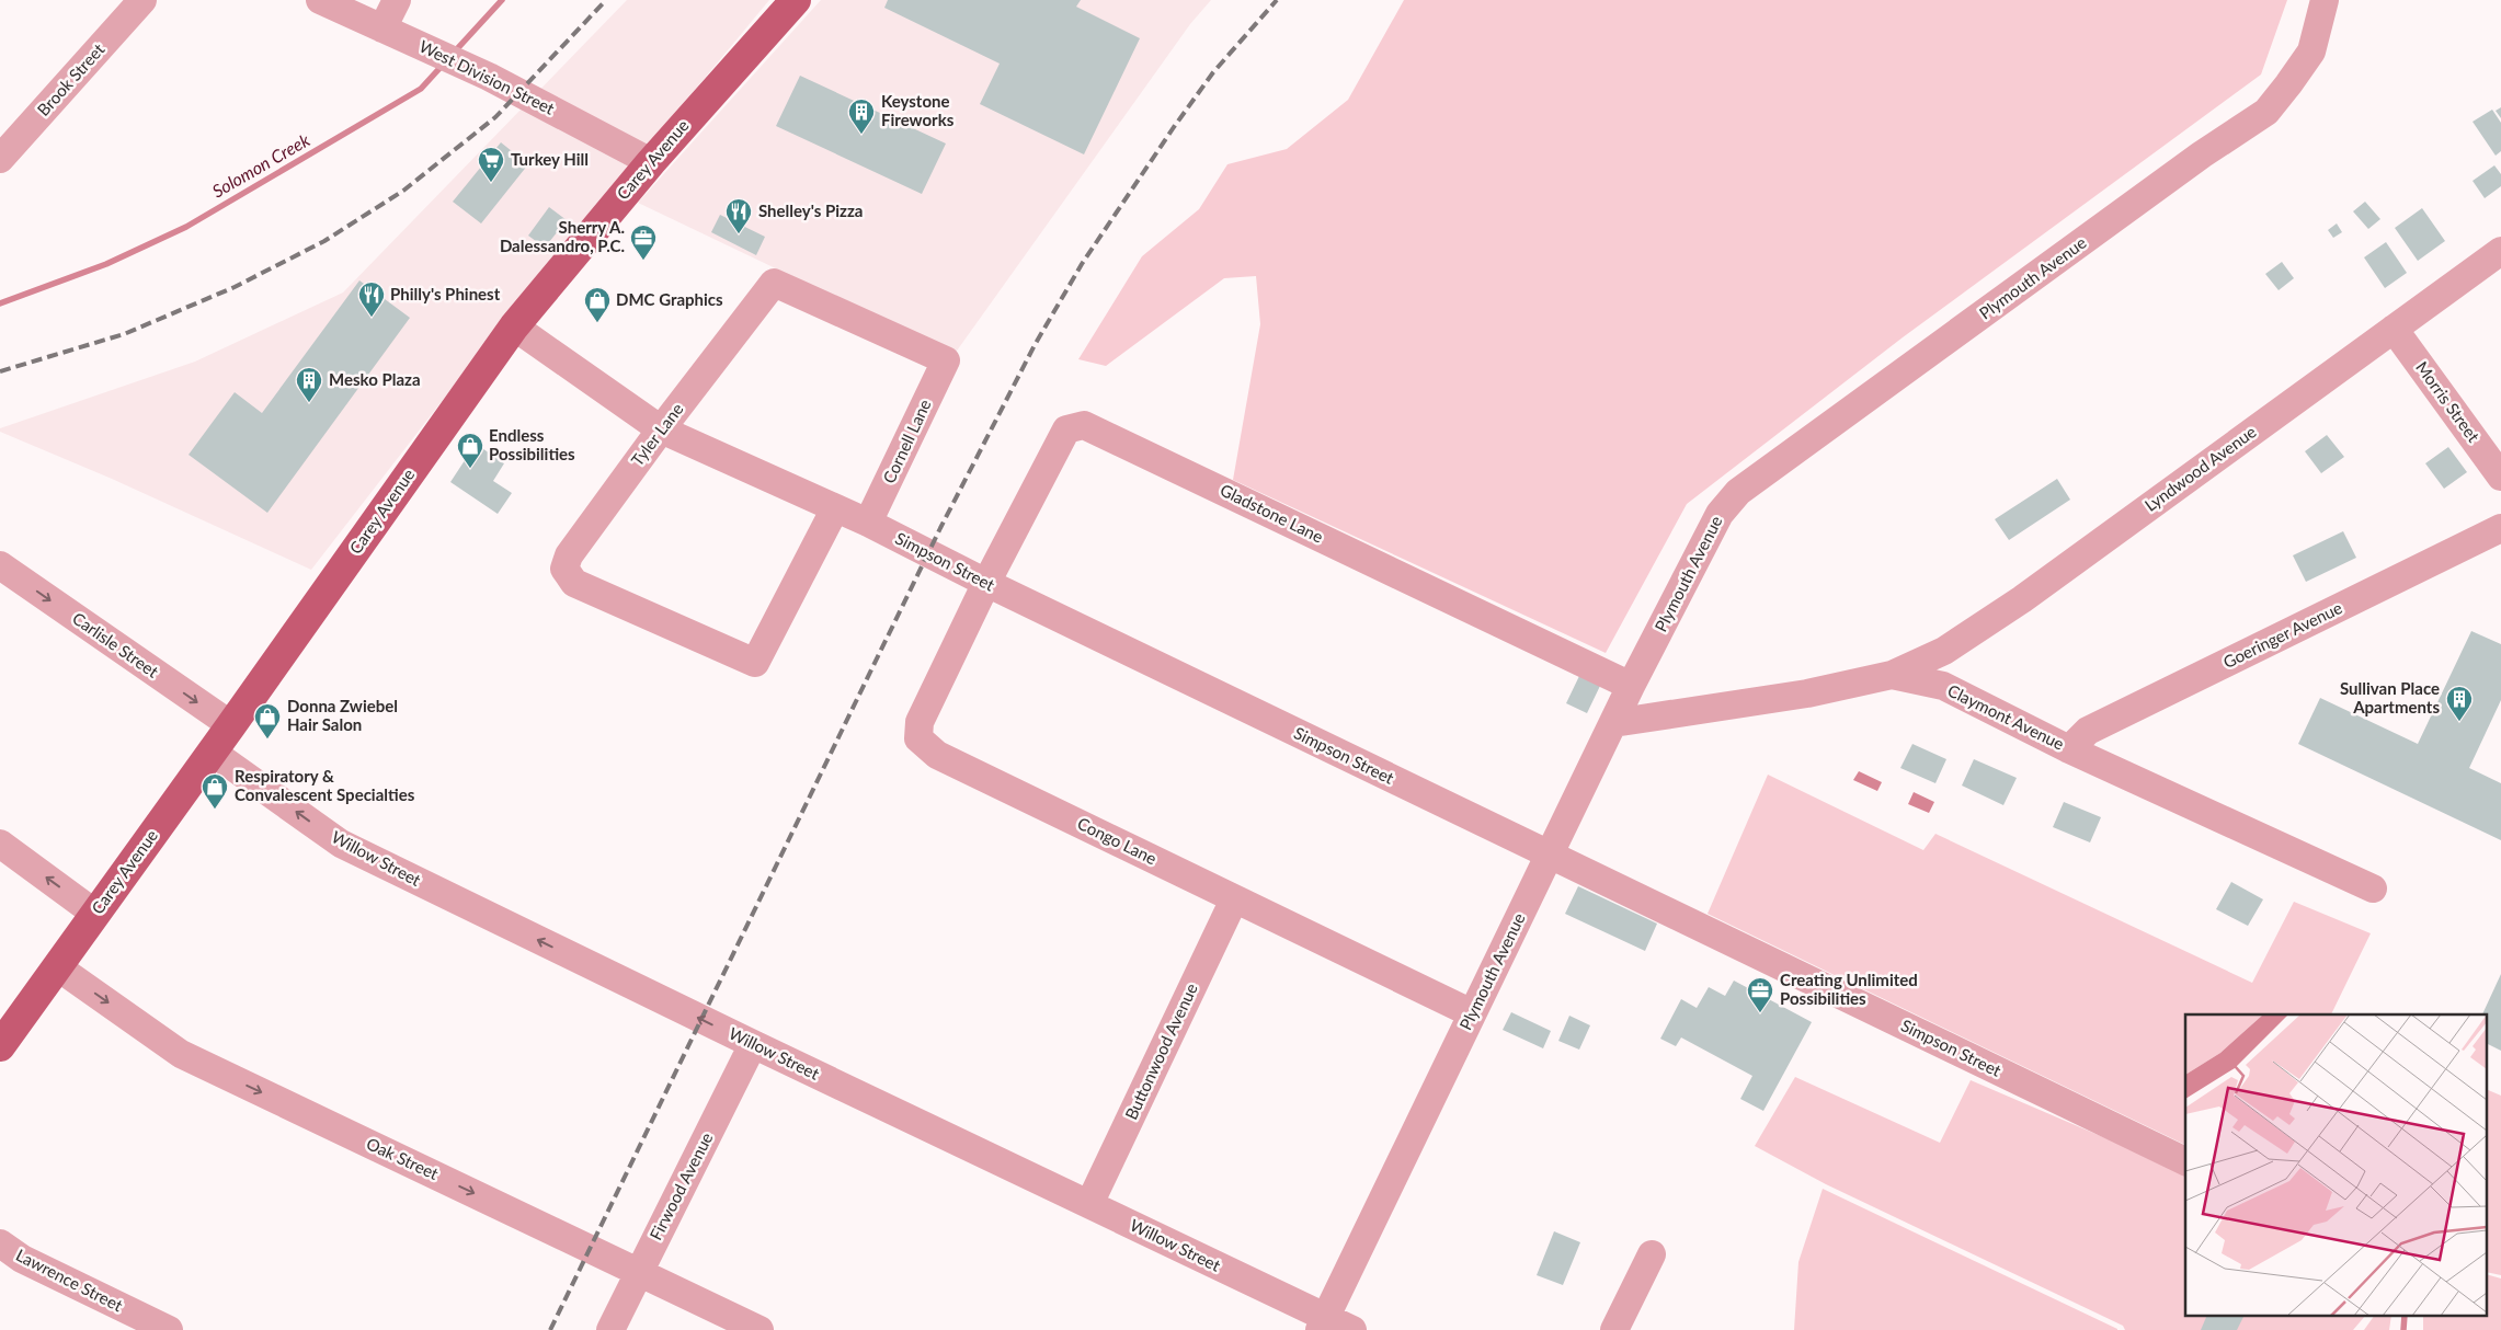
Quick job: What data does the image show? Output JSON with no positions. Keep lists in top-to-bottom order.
{
  "streets": {
    "main road": ["Carey Avenue"],
    "street": [
      "West Division Street",
      "Brook Street",
      "Plymouth Avenue",
      "Morris Street",
      "Tyler Lane",
      "Cornell Lane",
      "Lyndwood Avenue",
      "Gladstone Lane",
      "Simpson Street",
      "Goeringer Avenue",
      "Carlisle Street",
      "Claymont Avenue",
      "Congo Lane",
      "Willow Street",
      "Buttonwood Avenue",
      "Oak Street",
      "Firwood Avenue",
      "Lawrence Street"
    ]
  },
  "crossings": [
    ["West Division Street", "Carey Avenue"],
    ["Carey Avenue", "Simpson Street"],
    ["Carey Avenue", "Carlisle Street"],
    ["Carey Avenue", "Willow Street"],
    ["Carey Avenue", "Oak Street"],
    ["Plymouth Avenue", "Gladstone Lane"],
    ["Plymouth Avenue", "Simpson Street"],
    ["Plymouth Avenue", "Claymont Avenue"],
    ["Plymouth Avenue", "Congo Lane"],
    ["Plymouth Avenue", "Willow Street"],
    ["Morris Street", "Lyndwood Avenue"],
    ["Tyler Lane", "Cornell Lane"],
    ["Tyler Lane", "Simpson Street"],
    ["Cornell Lane", "Simpson Street"],
    ["Lyndwood Avenue", "Claymont Avenue"],
    ["Gladstone Lane", "Simpson Street"],
    ["Gladstone Lane", "Congo Lane"],
    ["Simpson Street", "Congo Lane"],
    ["Goeringer Avenue", "Claymont Avenue"],
    ["Congo Lane", "Buttonwood Avenue"],
    ["Willow Street", "Buttonwood Avenue"],
    ["Willow Street", "Firwood Avenue"],
    ["Oak Street", "Firwood Avenue"]
  ],
  "one_way": ["Willow Street", "Oak Street"],
  "water": ["Solomon Creek"],
  "places": {
    "building": ["Keystone Fireworks", "Mesko Plaza", "Sullivan Place Apartments"],
    "supermarket": ["Turkey Hill"],
    "restaurant": ["Shelley's Pizza", "Philly's Phinest"],
    "office": ["Sherry A. Dalessandro, P.C.", "Creating Unlimited Possibilities"],
    "shop": [
      "DMC Graphics",
      "Endless Possibilities",
      "Donna Zwiebel Hair Salon",
      "Respiratory & Convalescent Specialties"
    ]
  }
}
